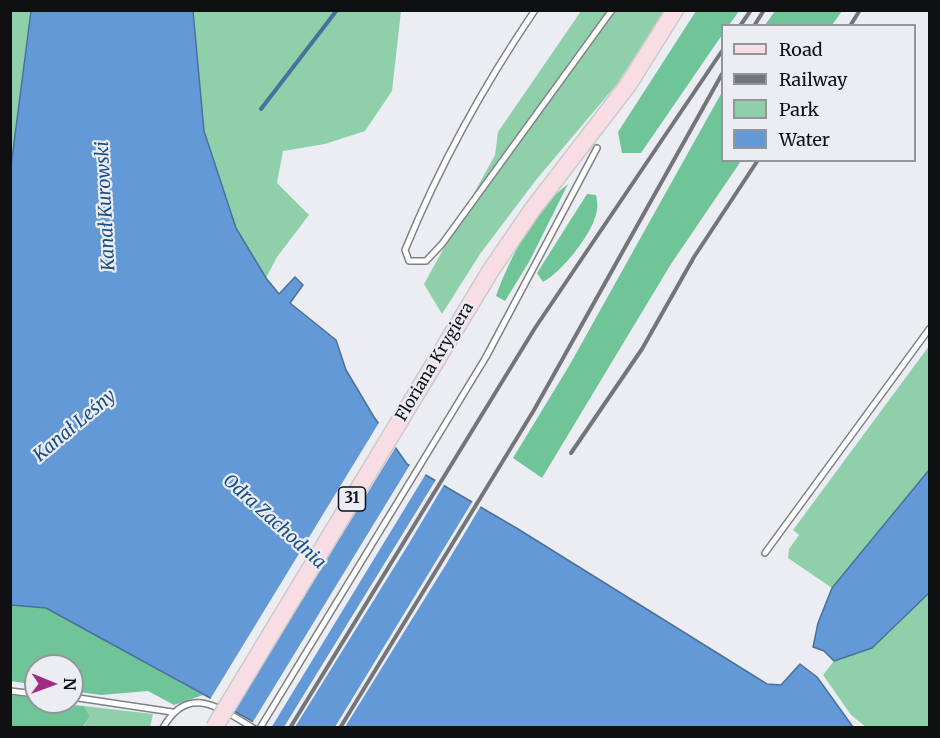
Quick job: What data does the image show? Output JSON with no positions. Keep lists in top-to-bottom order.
{
  "streets": {
    "main road": ["Floriana Krygiera", "31"]
  },
  "water": ["Kanał Kurowski", "Kanał Leśny", "Odra Zachodnia"],
  "legend": [
    "Road",
    "Railway",
    "Park",
    "Water"
  ],
  "north": "right"
}
